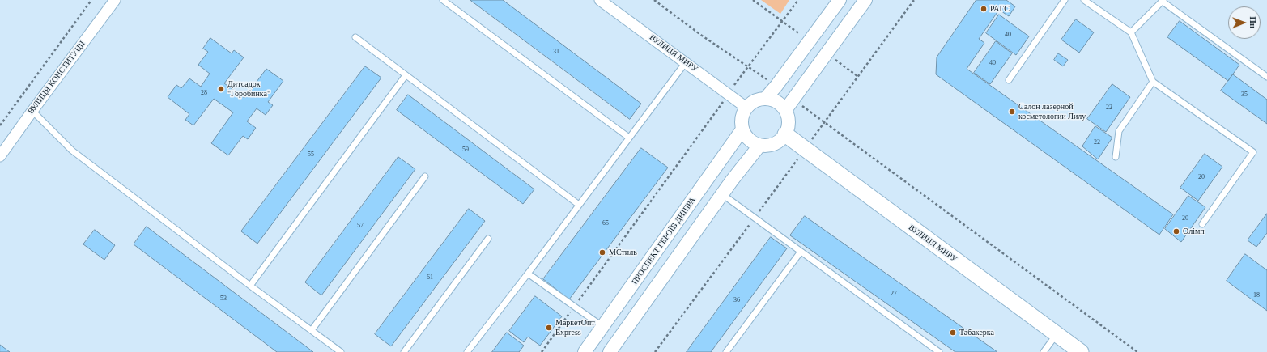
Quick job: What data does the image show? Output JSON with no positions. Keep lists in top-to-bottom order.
{
  "streets": {
    "main road": ["ВУЛИЦЯ МИРУ"],
    "street": ["ВУЛИЦЯ КОНСТИТУЦІЇ", "ПРОСПЕКТ ГЕРОЇВ ДНІПРА"]
  },
  "crossings": [
    ["ВУЛИЦЯ МИРУ", "ПРОСПЕКТ ГЕРОЇВ ДНІПРА"]
  ],
  "places": [
    "РАГС",
    "Дитсадок \"Горобинка\"",
    "Салон лазерной косметологии Лилу",
    "Олімп",
    "МСтиль",
    "МаркетОпт Express",
    "Табакерка"
  ],
  "house_numbers": [
    "40",
    "31",
    "40",
    "28",
    "35",
    "22",
    "22",
    "59",
    "55",
    "20",
    "20",
    "65",
    "57",
    "61",
    "27",
    "18",
    "53",
    "36"
  ],
  "north": "right"
}
